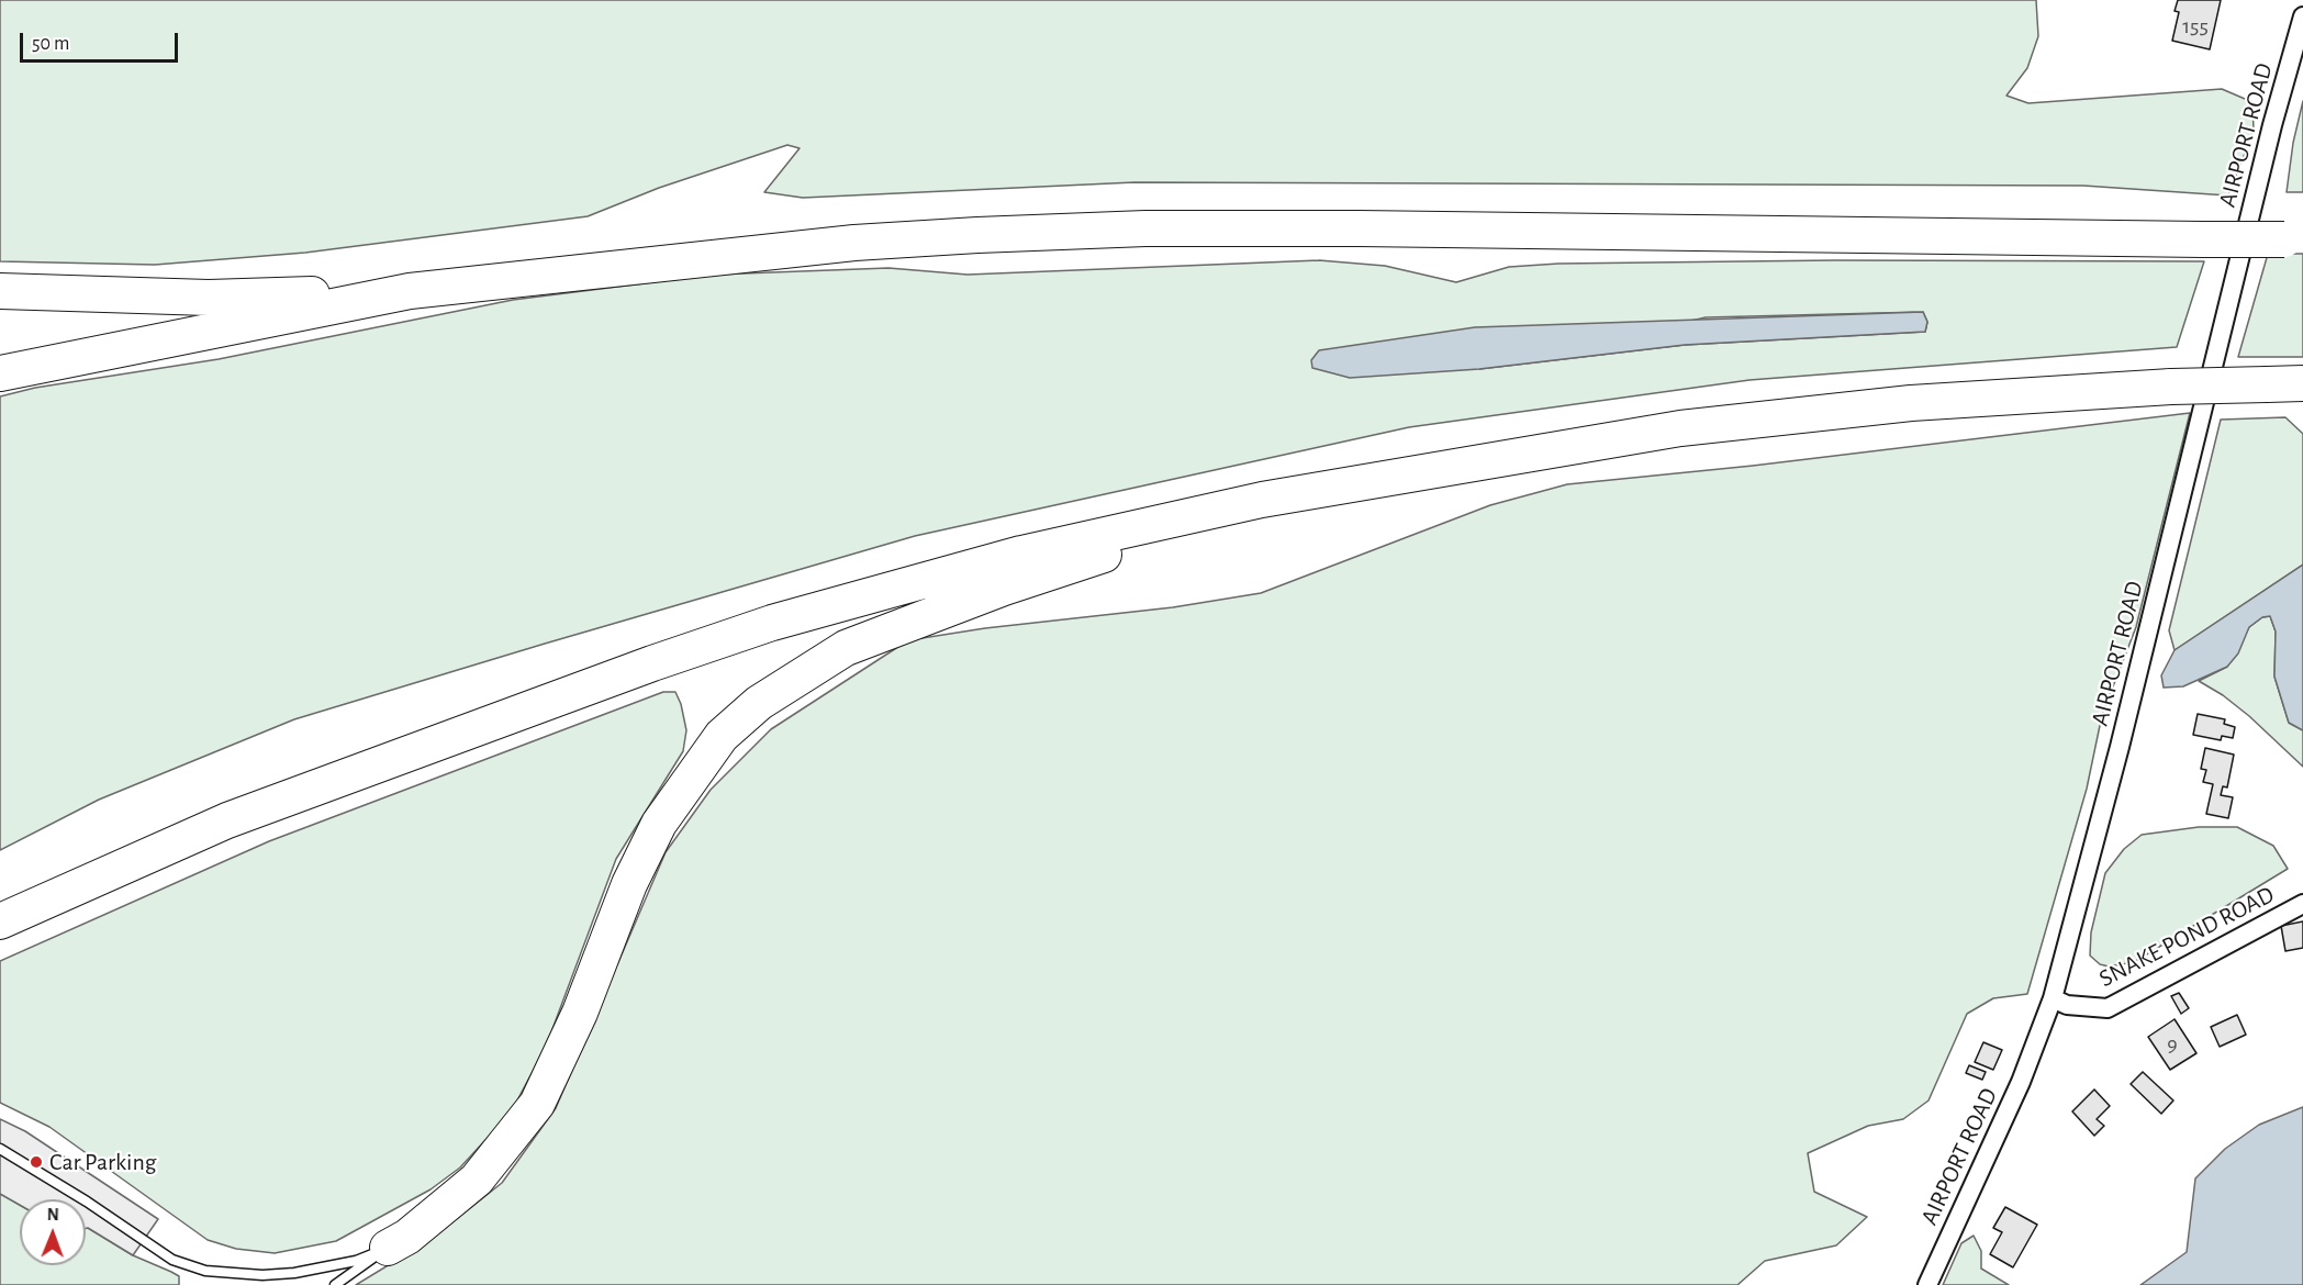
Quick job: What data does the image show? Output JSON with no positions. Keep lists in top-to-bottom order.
{
  "streets": {
    "street": ["AIRPORT ROAD", "SNAKE POND ROAD"]
  },
  "crossings": [
    ["AIRPORT ROAD", "SNAKE POND ROAD"]
  ],
  "places": ["Car Parking"],
  "house_numbers": ["155", "9"],
  "scale_bar": "50 m",
  "north": "top"
}
